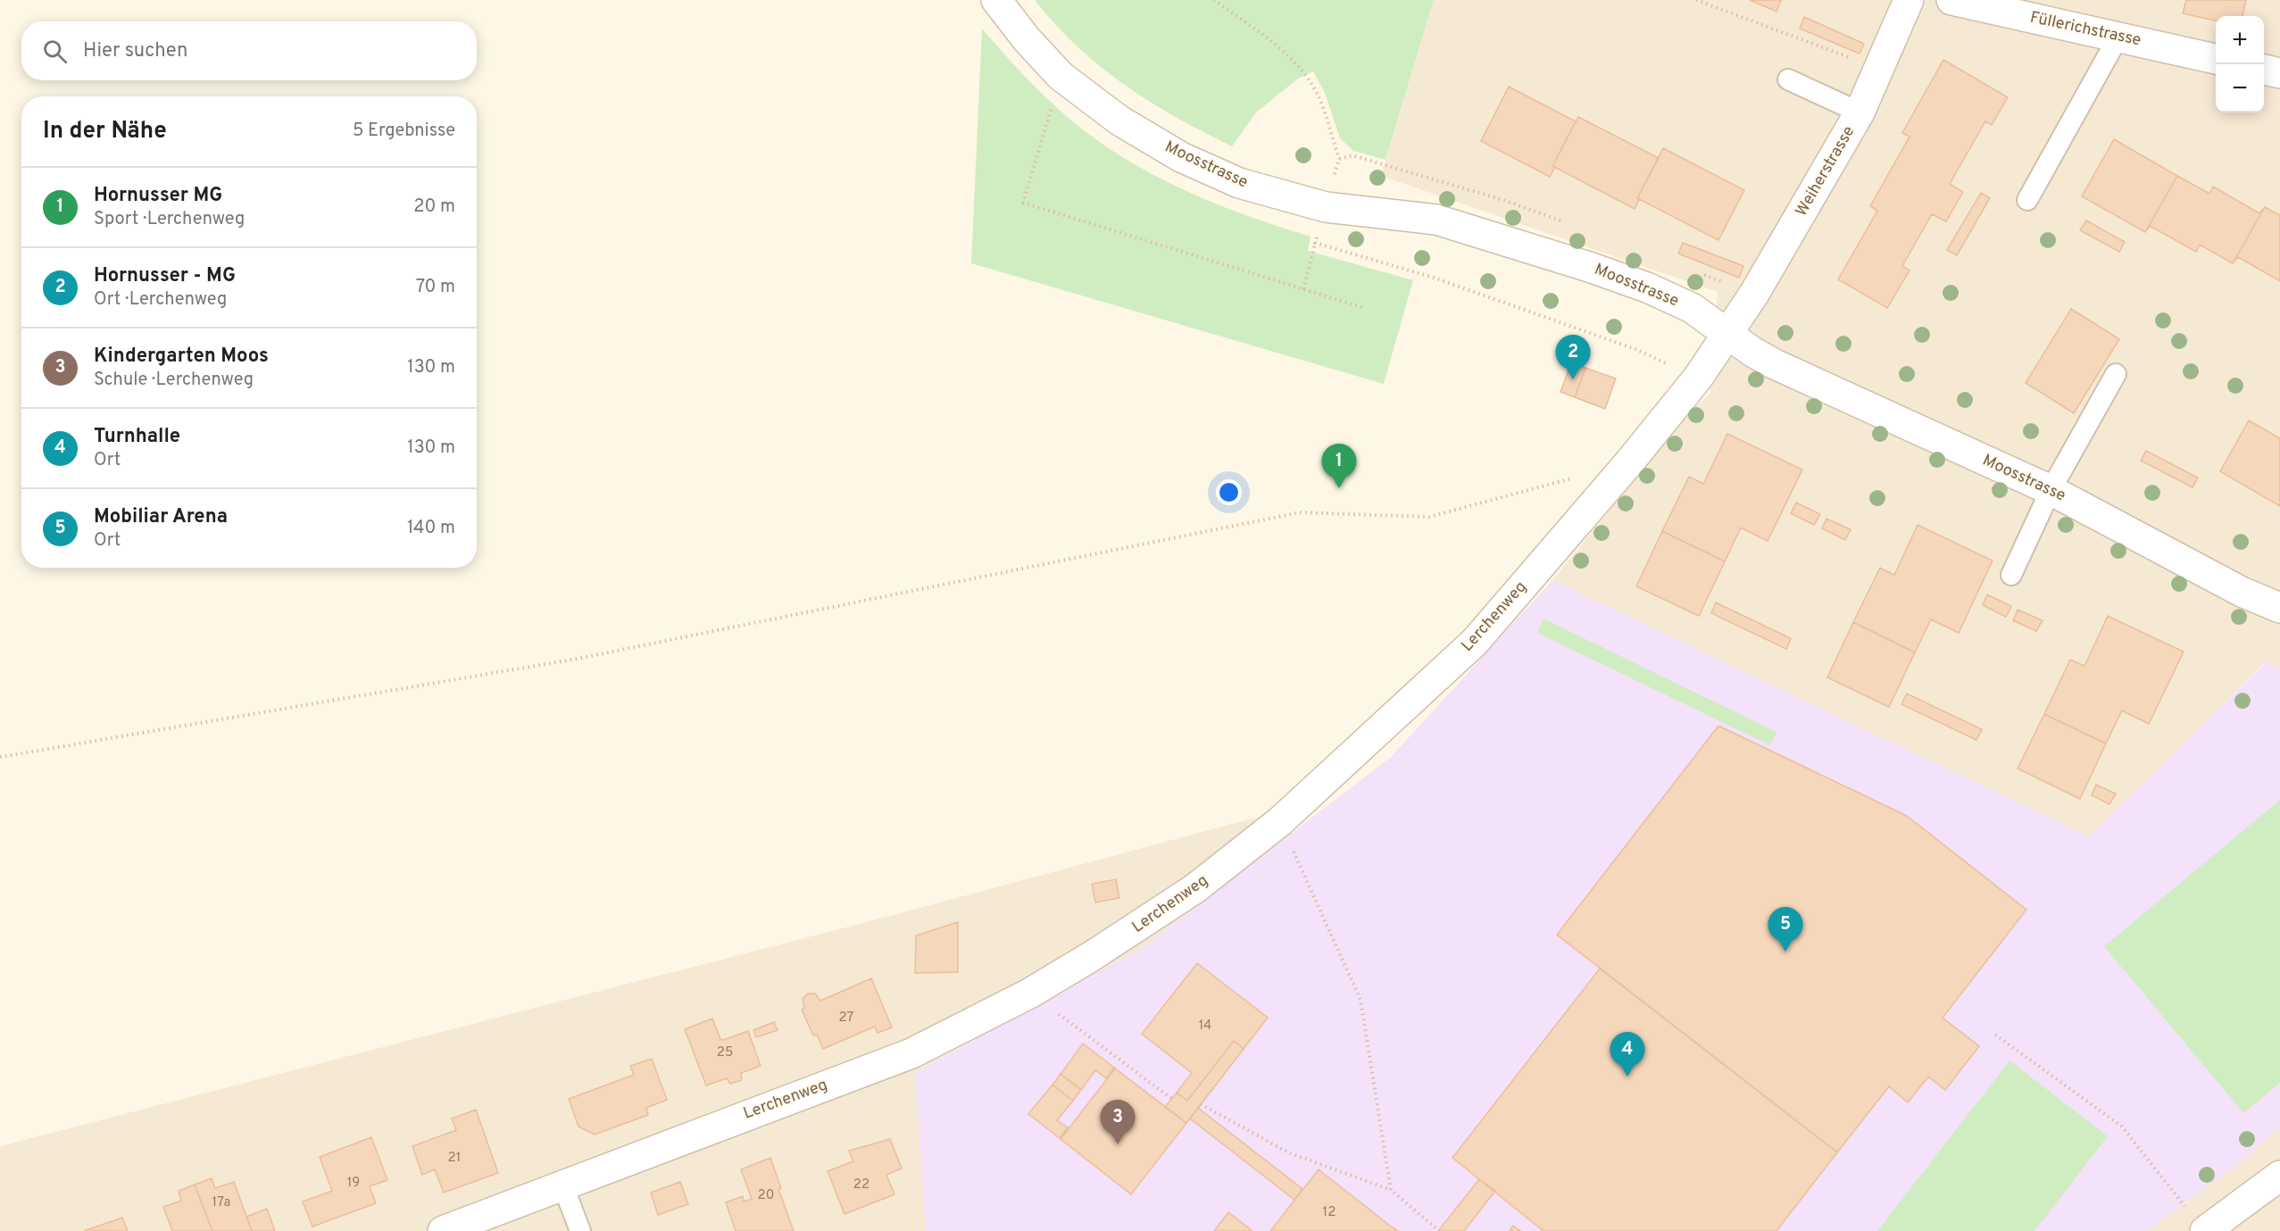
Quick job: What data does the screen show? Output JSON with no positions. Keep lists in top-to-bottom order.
{
  "streets": {
    "street": [
      "Füllerichstrasse",
      "Moosstrasse",
      "Weiherstrasse",
      "Lerchenweg"
    ]
  },
  "crossings": [
    ["Moosstrasse", "Weiherstrasse"],
    ["Moosstrasse", "Lerchenweg"],
    ["Weiherstrasse", "Lerchenweg"]
  ],
  "house_numbers": [
    "27",
    "14",
    "25",
    "21",
    "19",
    "22",
    "20",
    "17a",
    "12"
  ],
  "page": {
    "map_buttons": ["+", "−"],
    "search": "Hier suchen",
    "heading": ["In der Nähe", "5 Ergebnisse"],
    "list": [
      {
        "mark": "1",
        "name": "Hornusser MG",
        "note": "Sport · Lerchenweg",
        "value": "20 m"
      },
      {
        "mark": "2",
        "name": "Hornusser - MG",
        "note": "Ort · Lerchenweg",
        "value": "70 m"
      },
      {
        "mark": "3",
        "name": "Kindergarten Moos",
        "note": "Schule · Lerchenweg",
        "value": "130 m"
      },
      {
        "mark": "4",
        "name": "Turnhalle",
        "note": "Ort",
        "value": "130 m"
      },
      {
        "mark": "5",
        "name": "Mobiliar Arena",
        "note": "Ort",
        "value": "140 m"
      }
    ],
    "pins": [
      "2",
      "1",
      "5",
      "4",
      "3"
    ]
  }
}
